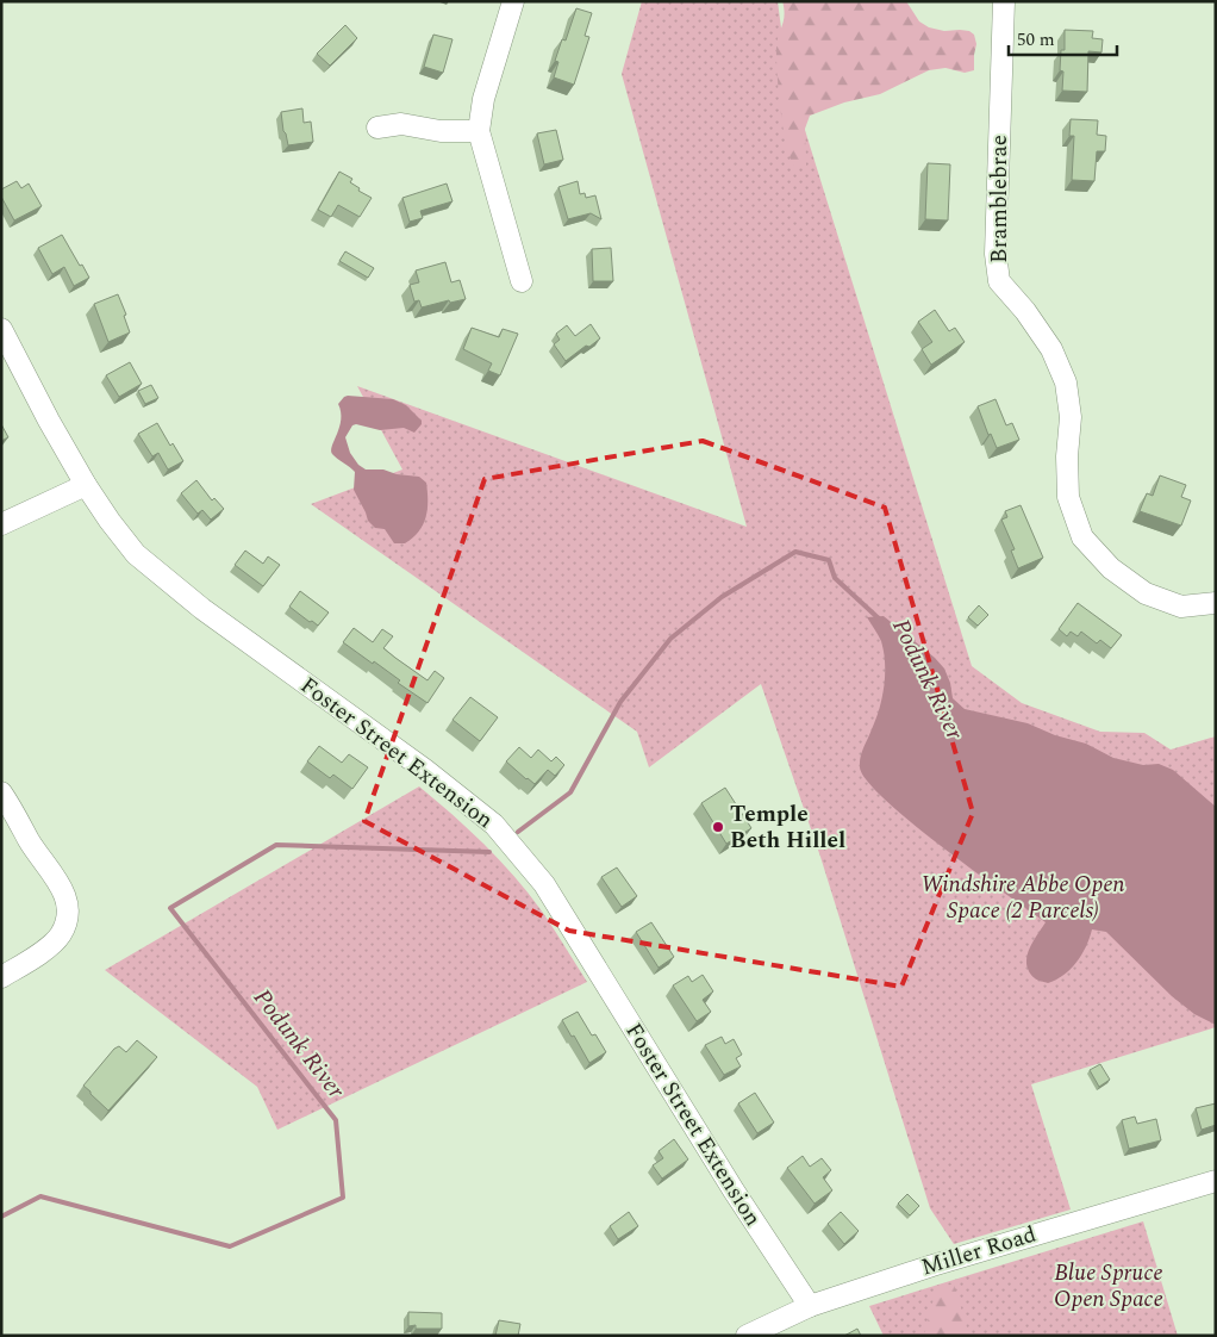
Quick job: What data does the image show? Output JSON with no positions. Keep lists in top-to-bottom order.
{
  "streets": {
    "street": ["Bramblebrae", "Foster Street Extension", "Miller Road"]
  },
  "crossings": [
    ["Foster Street Extension", "Miller Road"]
  ],
  "water": ["Podunk River"],
  "parks": ["Windshire Abbe Open Space (2 Parcels)", "Blue Spruce Open Space"],
  "places": ["Temple Beth Hillel"],
  "scale_bar": "50 m"
}
